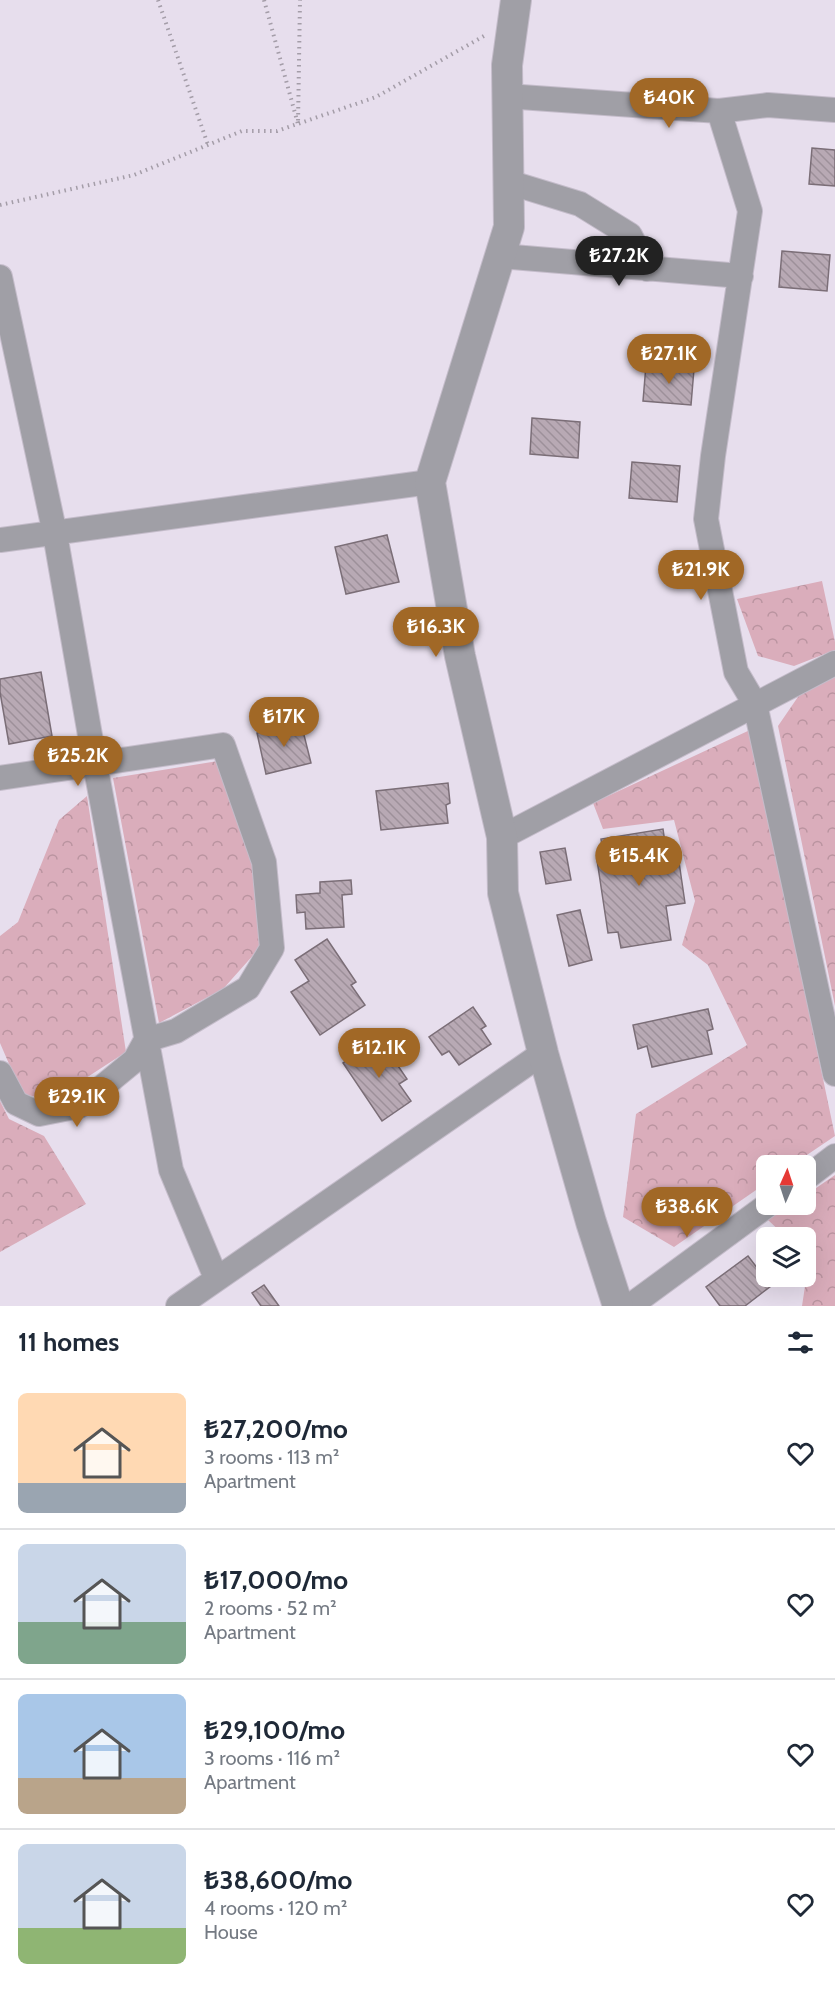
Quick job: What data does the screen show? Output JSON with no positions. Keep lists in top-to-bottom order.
{
  "north": "top",
  "page": {
    "price": [
      "₺40K",
      "₺27.2K",
      "₺27.1K",
      "₺21.9K",
      "₺16.3K",
      "₺17K",
      "₺25.2K",
      "₺15.4K",
      "₺12.1K",
      "₺29.1K",
      "₺38.6K"
    ],
    "heading": "11 homes",
    "list": [
      {
        "name": "₺27,200/mo",
        "note": "3 rooms · 113 m² · Apartment"
      },
      {
        "name": "₺17,000/mo",
        "note": "2 rooms · 52 m² · Apartment"
      },
      {
        "name": "₺29,100/mo",
        "note": "3 rooms · 116 m² · Apartment"
      },
      {
        "name": "₺38,600/mo",
        "note": "4 rooms · 120 m² · House"
      }
    ]
  }
}
